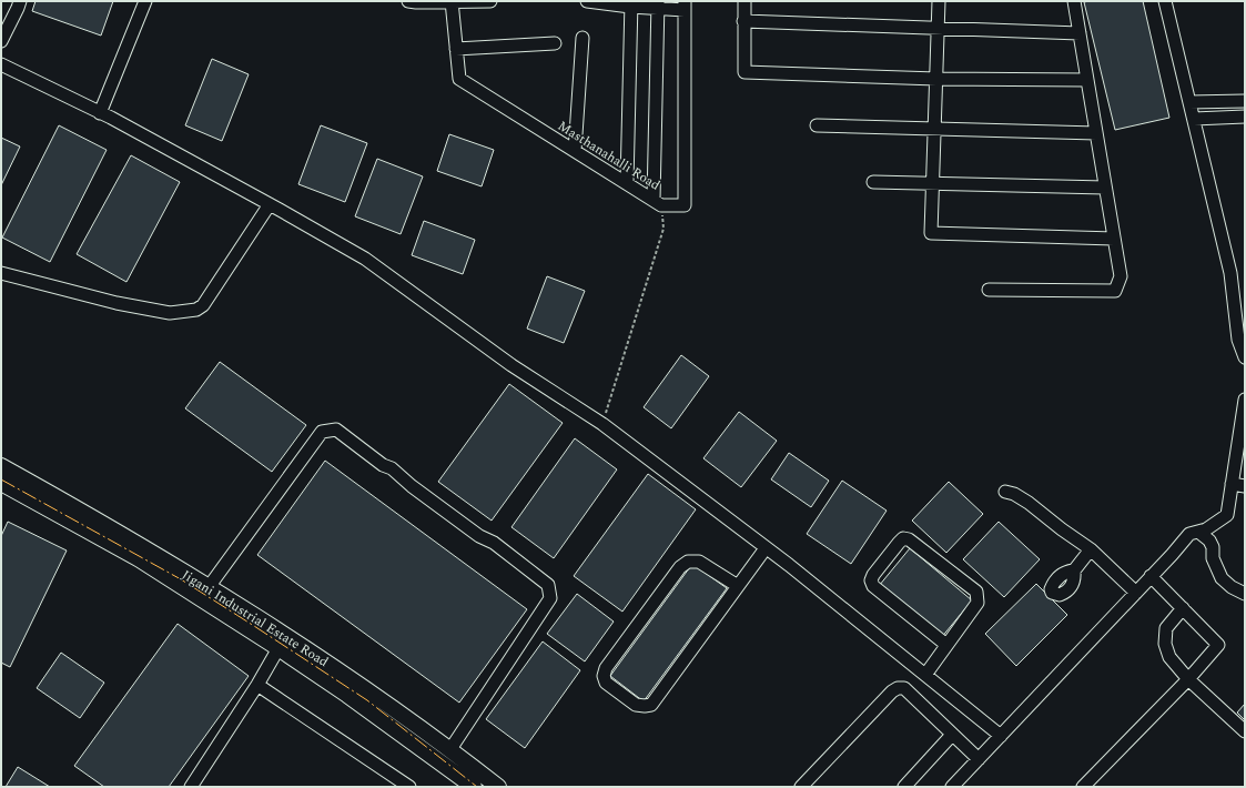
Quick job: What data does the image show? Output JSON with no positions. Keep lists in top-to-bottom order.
{
  "streets": {
    "main road": ["Jigani Industrial Estate Road"],
    "street": ["Masthanahalli Road"]
  }
}
